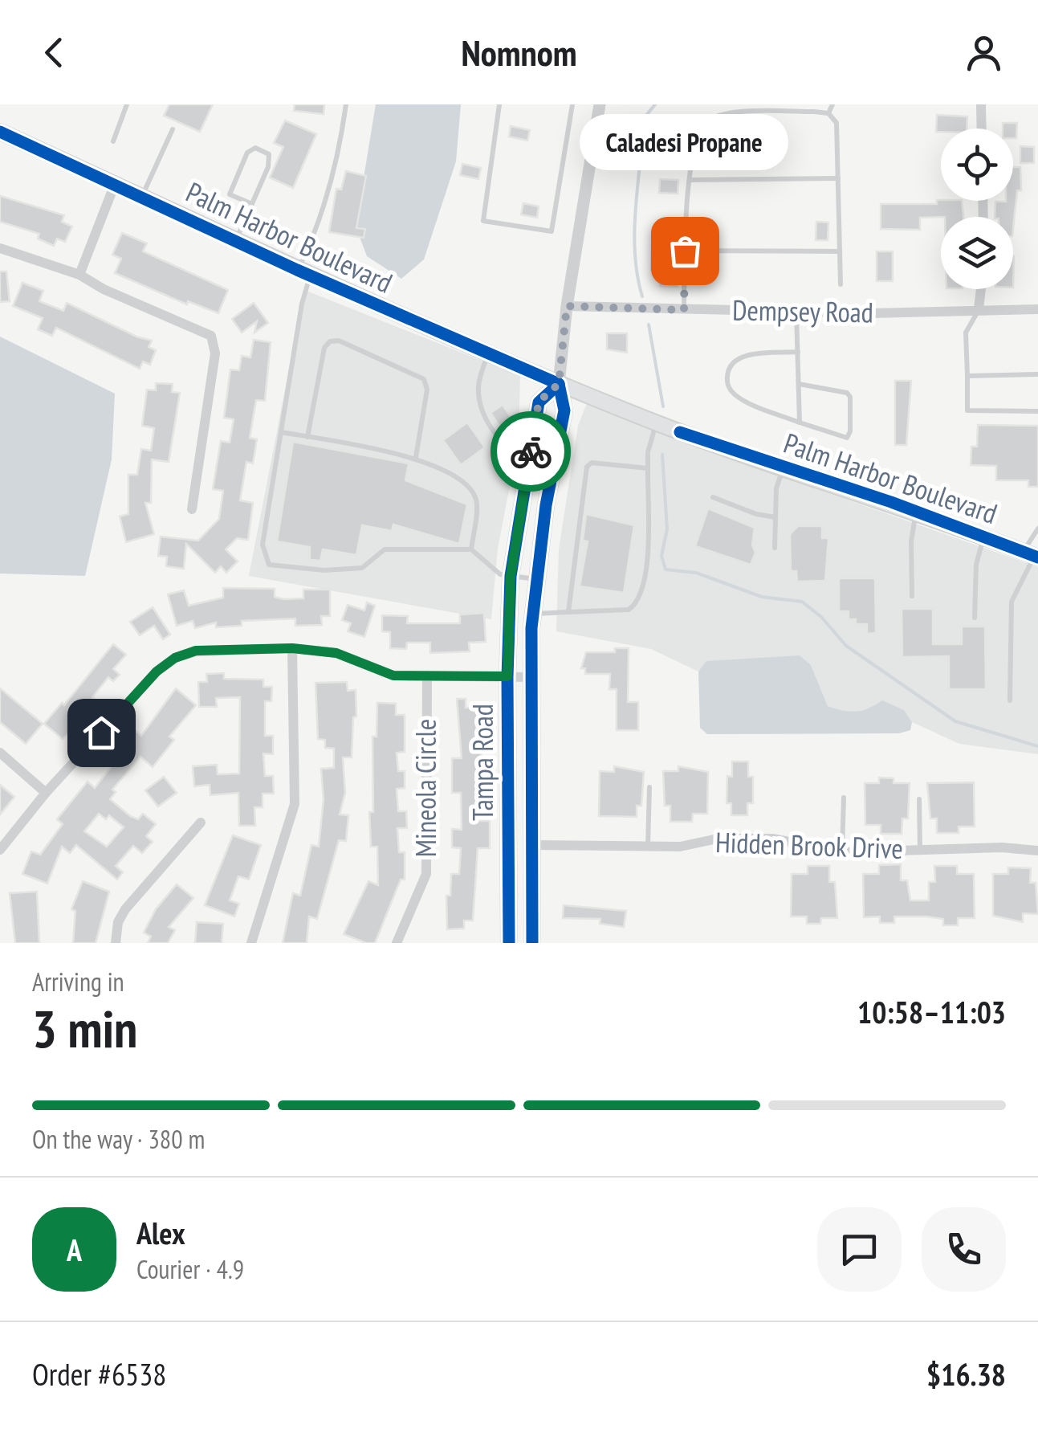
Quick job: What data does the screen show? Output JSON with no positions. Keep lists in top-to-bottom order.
{
  "streets": {
    "main road": ["Palm Harbor Boulevard", "Tampa Road"],
    "street": ["Dempsey Road", "Mineola Circle", "Hidden Brook Drive"]
  },
  "crossings": [
    ["Palm Harbor Boulevard", "Tampa Road"],
    ["Dempsey Road", "Tampa Road"],
    ["Tampa Road", "Hidden Brook Drive"]
  ],
  "places": ["Caladesi Propane"],
  "page": {
    "header": "Nomnom",
    "bubble": "Caladesi Propane",
    "heading": ["3 min", "Arriving in", "10:58–11:03"],
    "panel": [
      "Alex",
      "Courier · 4.9",
      "Order #6538",
      "$16.38"
    ],
    "bar": "On the way · 380 m",
    "round": "A"
  }
}
